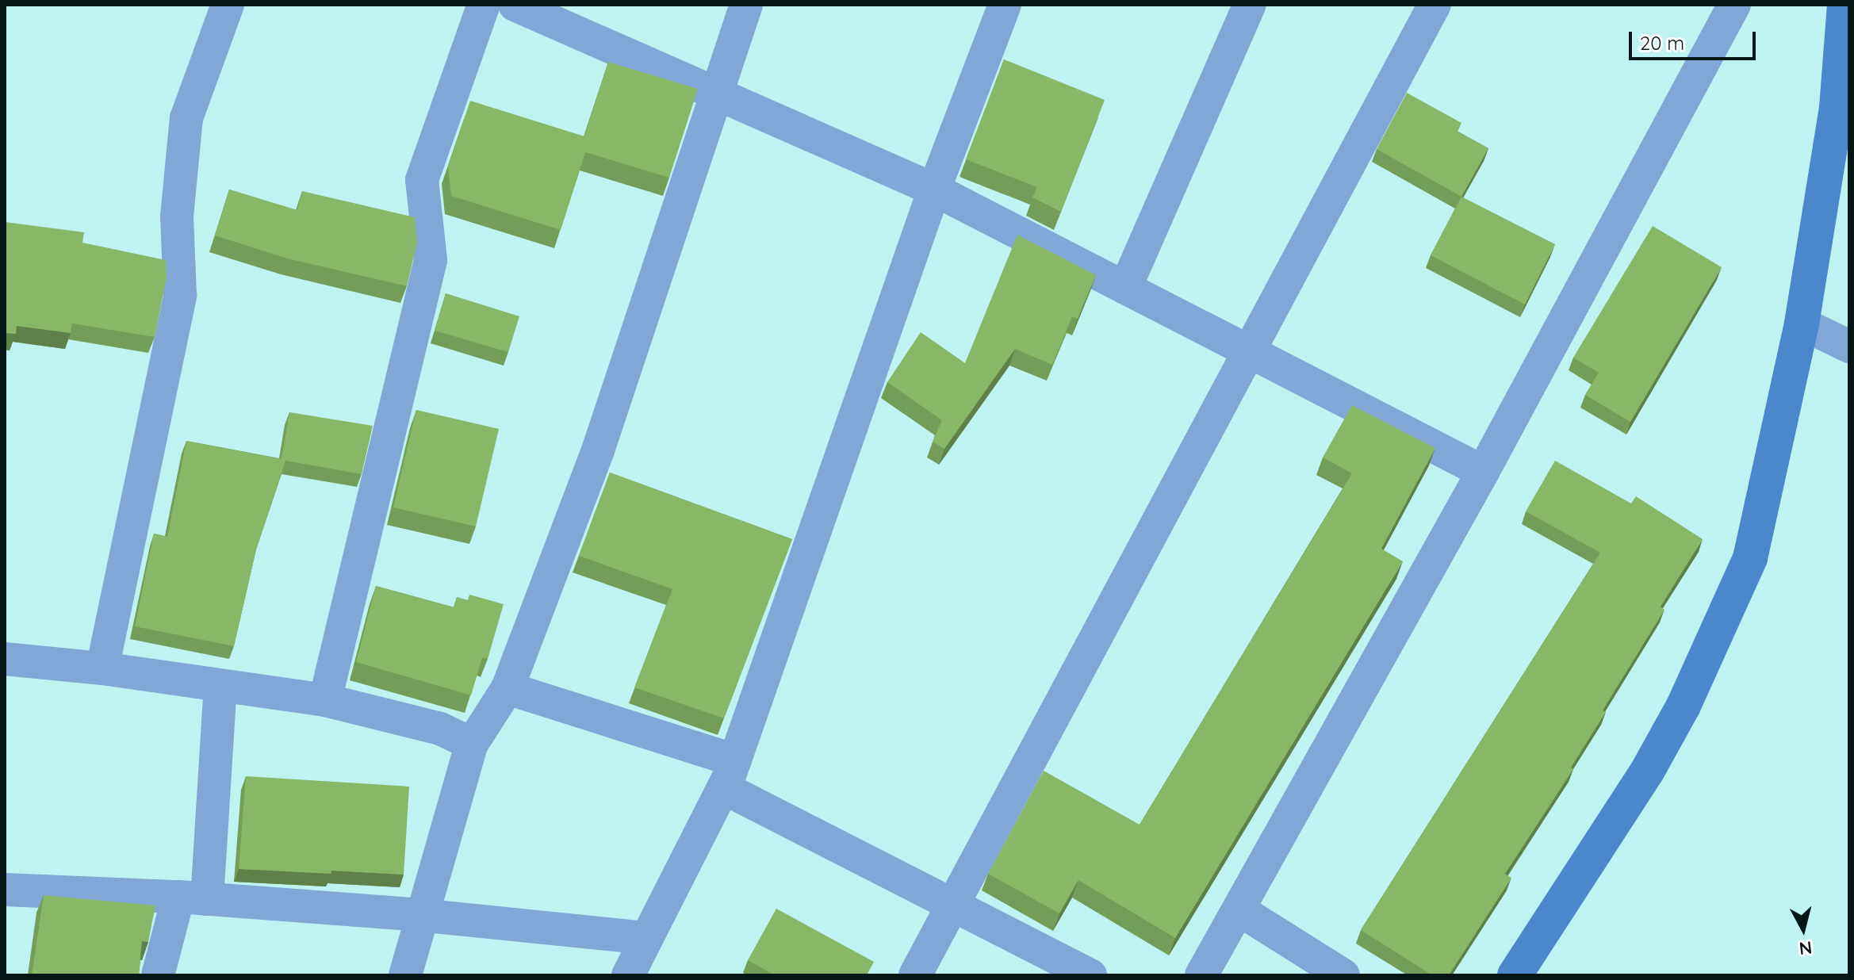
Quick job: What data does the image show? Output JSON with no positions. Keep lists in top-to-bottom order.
{
  "scale_bar": "20 m",
  "north": "bottom"
}
